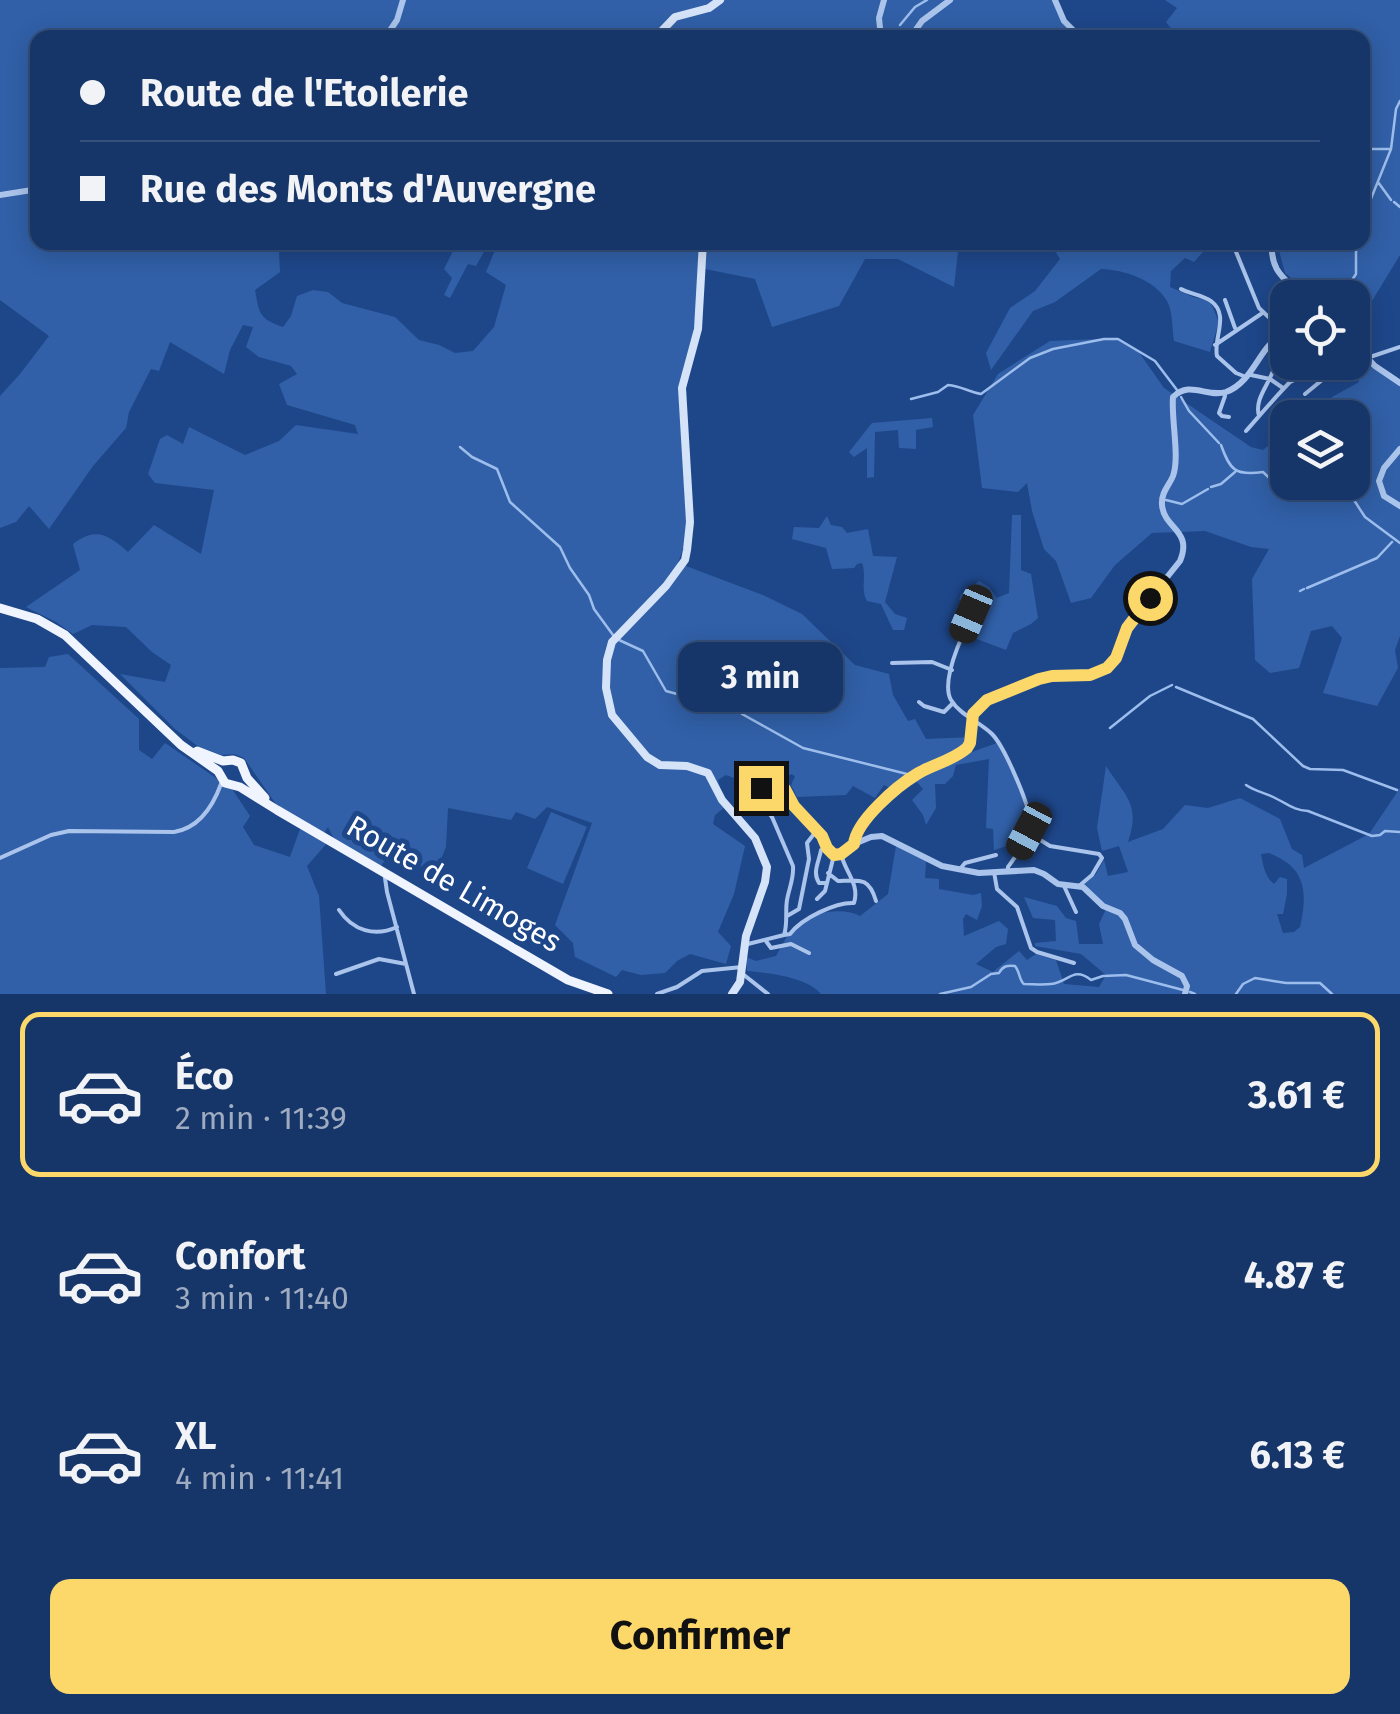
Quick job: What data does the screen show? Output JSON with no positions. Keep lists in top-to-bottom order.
{
  "streets": {
    "main road": ["Route de Limoges"]
  },
  "page": {
    "banner": ["Route de l'Etoilerie", "Rue des Monts d'Auvergne"],
    "bubble": "3 min",
    "list": [
      {
        "name": "Éco",
        "note": "2 min · 11:39",
        "value": "3.61 €"
      },
      {
        "name": "Confort",
        "note": "3 min · 11:40",
        "value": "4.87 €"
      },
      {
        "name": "XL",
        "note": "4 min · 11:41",
        "value": "6.13 €"
      }
    ],
    "buttons": "Confirmer"
  }
}
